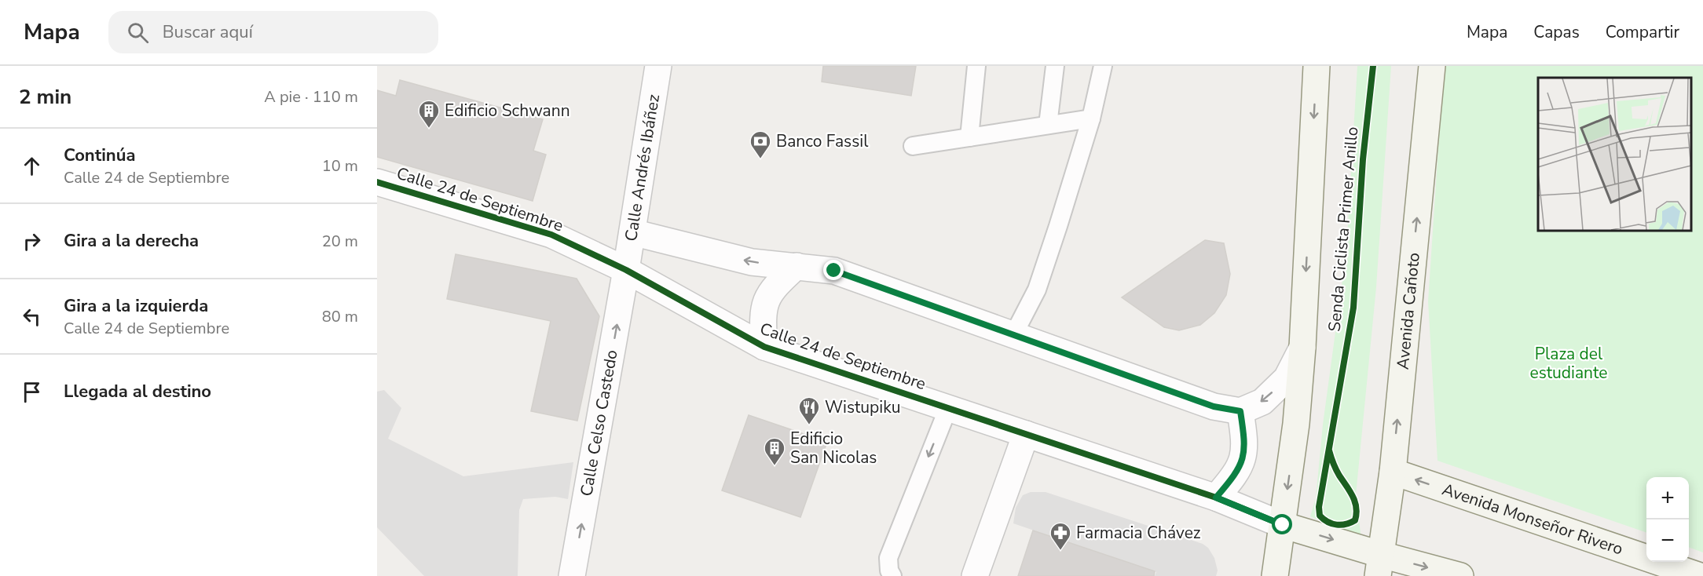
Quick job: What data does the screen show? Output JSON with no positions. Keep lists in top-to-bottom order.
{
  "streets": {
    "main road": ["Avenida Cañoto", "Avenida Monseñor Rivero"],
    "street": ["Calle Andrés Ibáñez", "Calle 24 de Septiembre", "Calle Celso Castedo"],
    "cycle path": ["Senda Ciclista Primer Anillo"]
  },
  "crossings": [
    ["Calle Andrés Ibáñez", "Calle 24 de Septiembre"],
    ["Calle Andrés Ibáñez", "Calle Celso Castedo"],
    ["Calle 24 de Septiembre", "Calle Celso Castedo"],
    ["Avenida Cañoto", "Avenida Monseñor Rivero"]
  ],
  "one_way": ["Calle Celso Castedo"],
  "parks": ["Plaza del estudiante"],
  "places": {
    "building": ["Edificio Schwann", "Edificio San Nicolas"],
    "bank": ["Banco Fassil"],
    "restaurant": ["Wistupiku"],
    "pharmacy": ["Farmacia Chávez"]
  },
  "page": {
    "header": "Mapa",
    "search": "Buscar aquí",
    "nav": ["Mapa", "Capas", "Compartir"],
    "heading": ["2 min", "A pie · 110 m"],
    "list": [
      ["Continúa", "Calle 24 de Septiembre", "10 m"],
      ["Gira a la derecha", "20 m"],
      ["Gira a la izquierda", "Calle 24 de Septiembre", "80 m"],
      "Llegada al destino"
    ],
    "map_buttons": ["+", "−"]
  }
}
